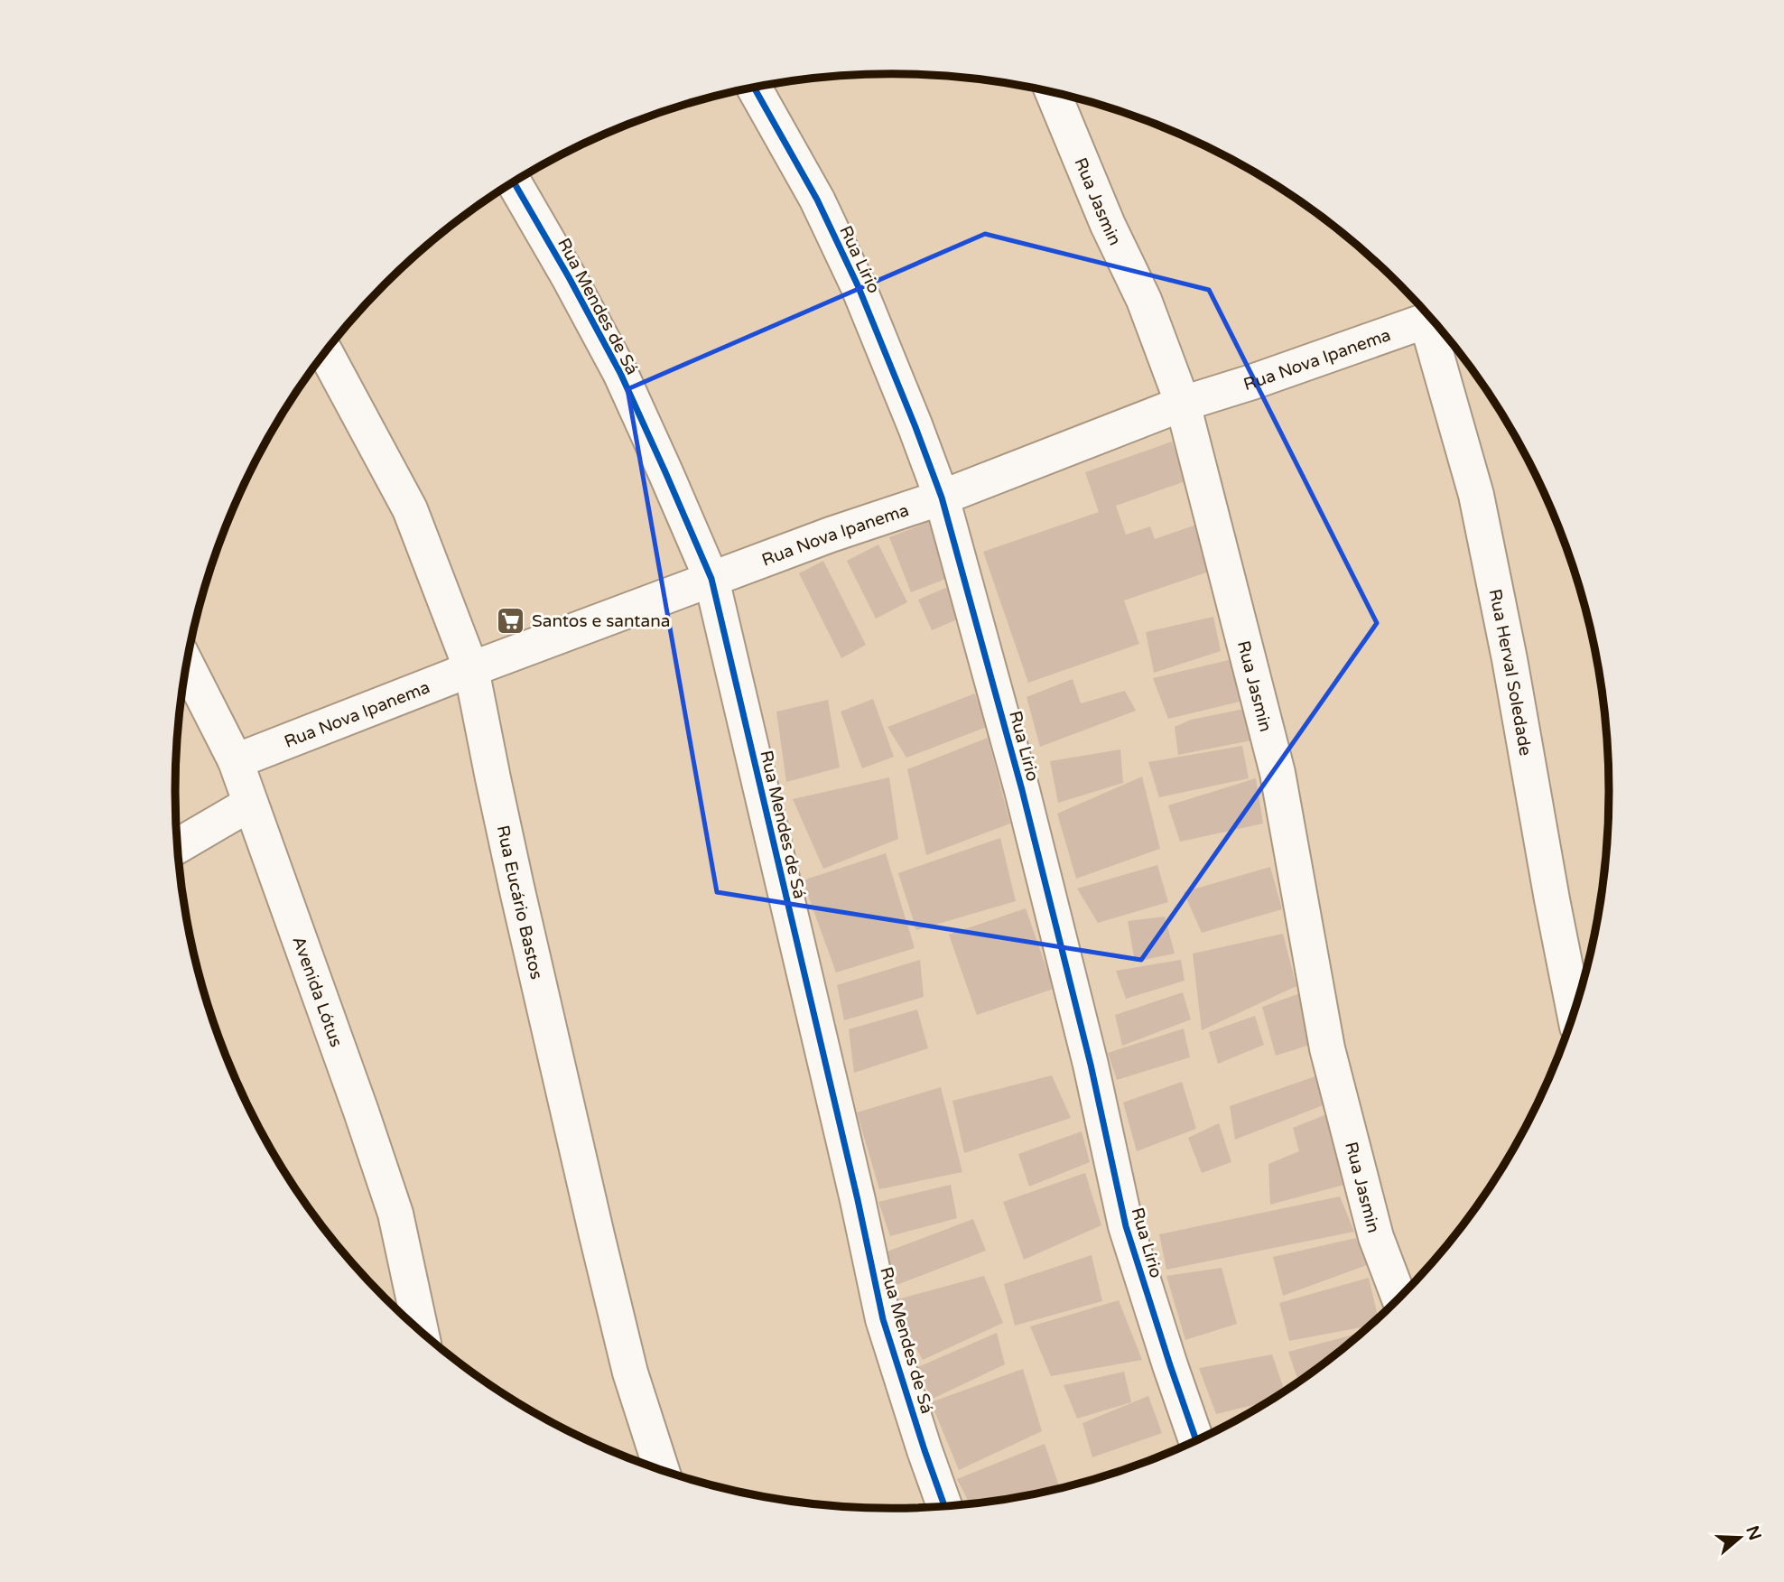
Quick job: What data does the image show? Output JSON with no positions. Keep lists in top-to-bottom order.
{
  "streets": {
    "street": [
      "Rua Jasmin",
      "Rua Lírio",
      "Rua Mendes de Sá",
      "Rua Nova Ipanema",
      "Rua Herval Soledade",
      "Rua Eucário Bastos",
      "Avenida Lótus"
    ]
  },
  "crossings": [
    ["Rua Jasmin", "Rua Nova Ipanema"],
    ["Rua Lírio", "Rua Nova Ipanema"],
    ["Rua Mendes de Sá", "Rua Nova Ipanema"],
    ["Rua Nova Ipanema", "Rua Eucário Bastos"],
    ["Rua Nova Ipanema", "Avenida Lótus"]
  ],
  "places": {
    "supermarket": ["Santos e santana"]
  },
  "north": "right"
}
